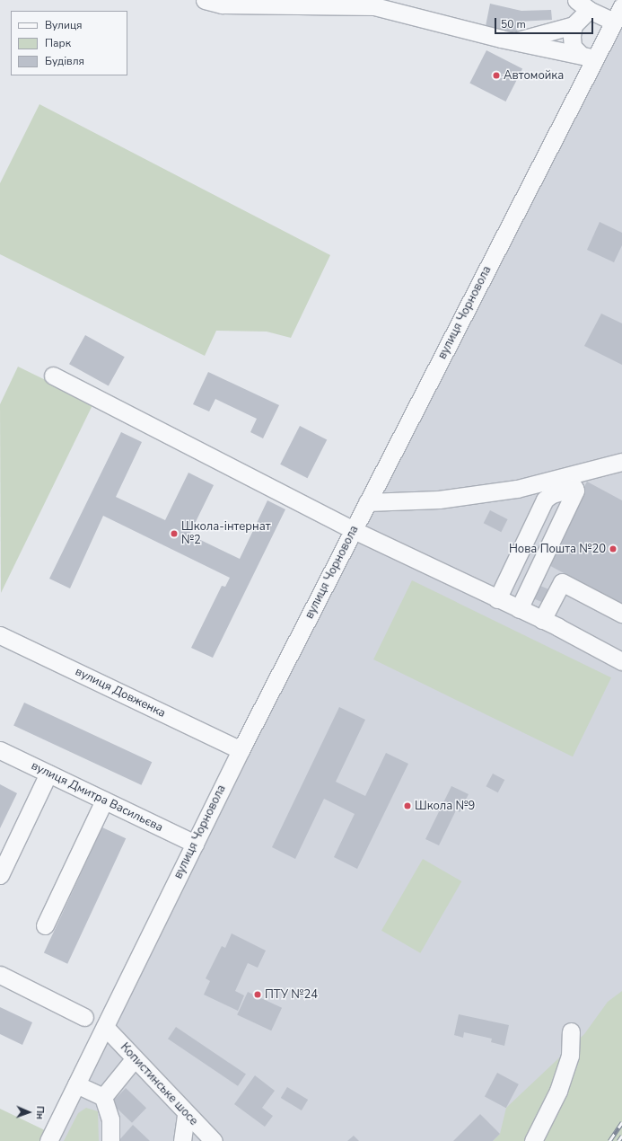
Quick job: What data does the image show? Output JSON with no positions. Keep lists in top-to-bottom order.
{
  "streets": {
    "street": [
      "вулиця Чорновола",
      "вулиця Довженка",
      "вулиця Дмитра Васильєва",
      "Копистинське шосе"
    ]
  },
  "crossings": [
    ["вулиця Чорновола", "вулиця Довженка"],
    ["вулиця Чорновола", "вулиця Дмитра Васильєва"],
    ["вулиця Чорновола", "Копистинське шосе"]
  ],
  "places": [
    "Автомойка",
    "Школа-інтернат №2",
    "Нова Пошта №20",
    "Школа №9",
    "ПТУ №24"
  ],
  "legend": ["Вулиця", "Парк", "Будівля"],
  "scale_bar": "50 m",
  "north": "right"
}
